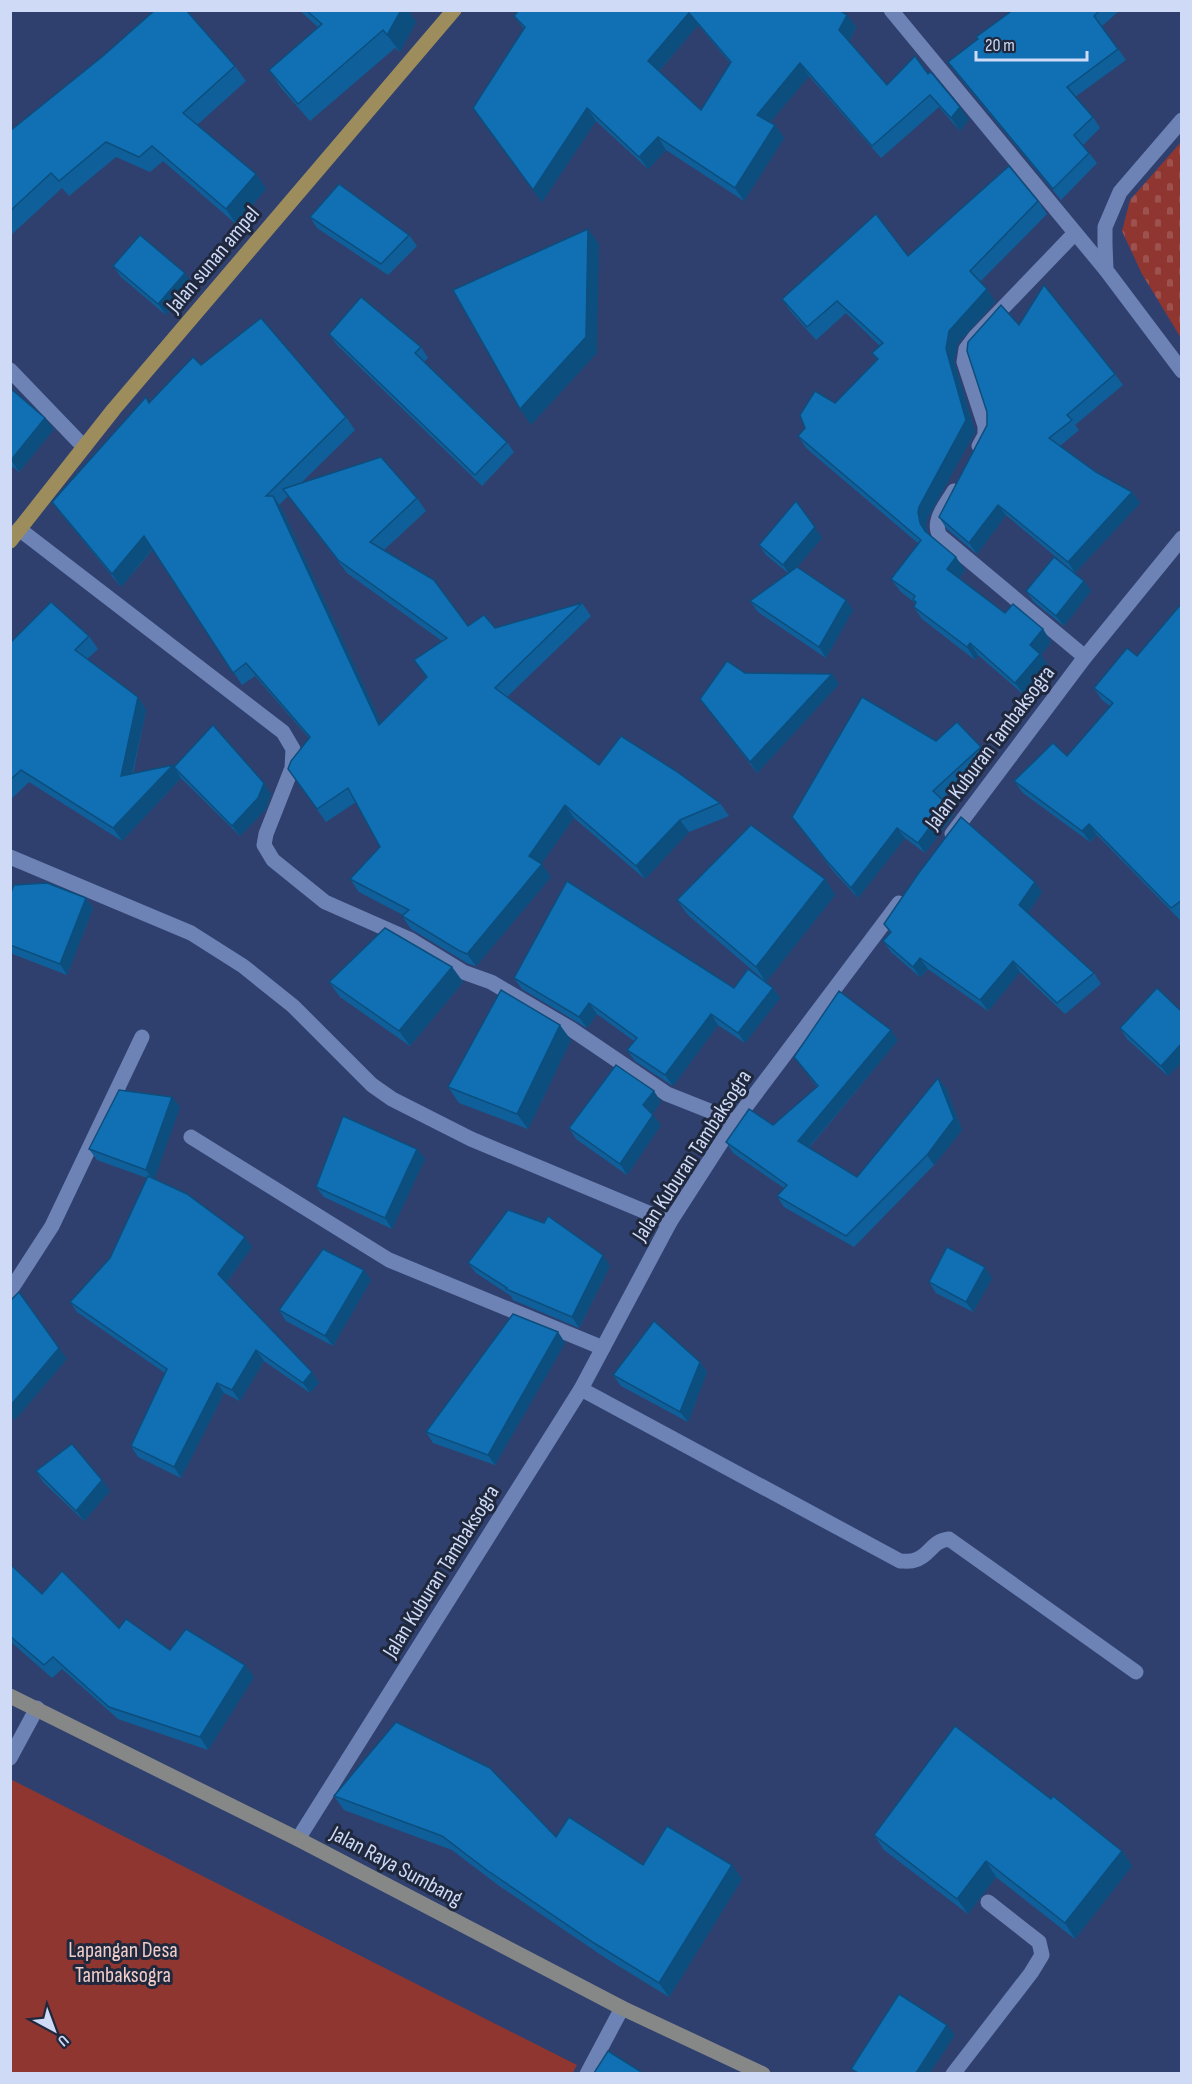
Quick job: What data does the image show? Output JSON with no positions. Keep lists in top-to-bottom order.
{
  "streets": {
    "main road": ["Jalan sunan ampel"],
    "street": ["Jalan Kuburan Tambaksogra", "Jalan Raya Sumbang"]
  },
  "crossings": [
    ["Jalan Kuburan Tambaksogra", "Jalan Raya Sumbang"]
  ],
  "parks": ["Lapangan Desa Tambaksogra"],
  "scale_bar": "20 m",
  "north": "bottom right"
}
